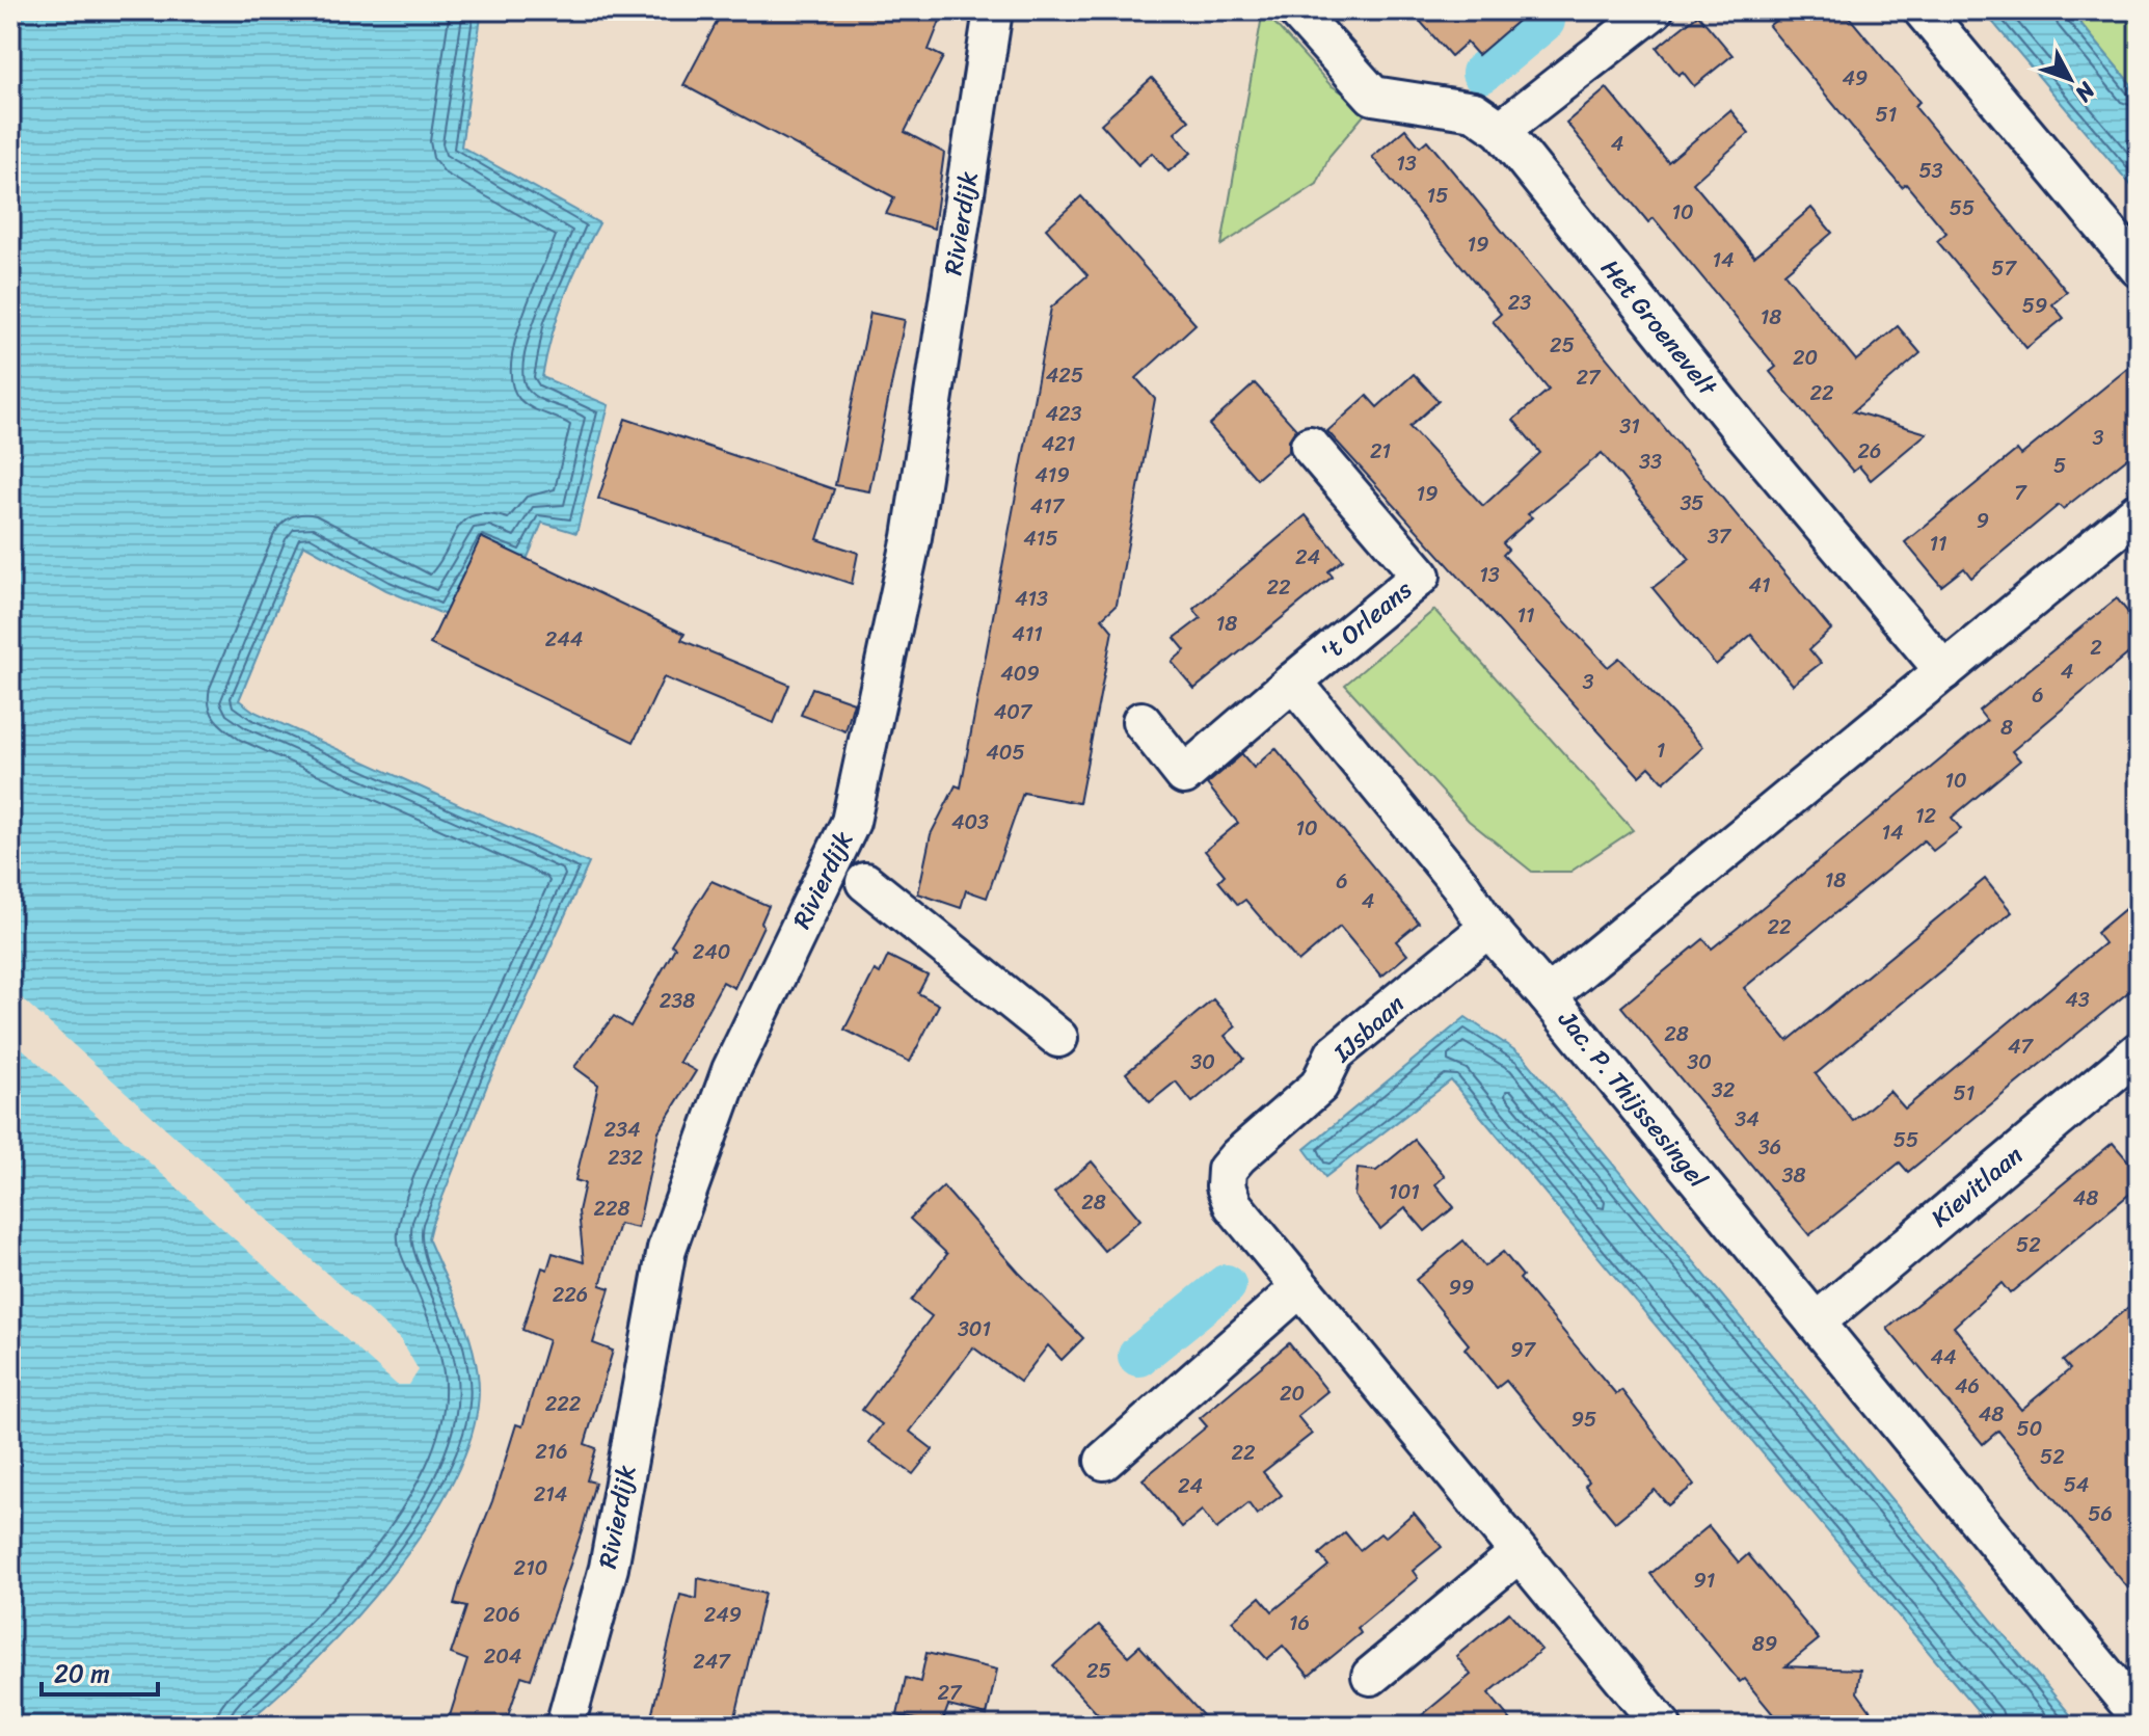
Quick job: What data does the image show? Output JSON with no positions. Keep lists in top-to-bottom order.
{
  "streets": {
    "street": [
      "Rivierdijk",
      "Het Groenevelt",
      "'t Orleans",
      "IJsbaan",
      "Jac. P. Thijssesingel",
      "Kievitlaan"
    ]
  },
  "crossings": [
    ["Het Groenevelt", "Jac. P. Thijssesingel"],
    ["Jac. P. Thijssesingel", "Kievitlaan"]
  ],
  "house_numbers": [
    "49",
    "51",
    "4",
    "13",
    "53",
    "15",
    "55",
    "10",
    "19",
    "14",
    "57",
    "23",
    "59",
    "18",
    "25",
    "20",
    "425",
    "27",
    "22",
    "423",
    "31",
    "3",
    "421",
    "21",
    "26",
    "33",
    "5",
    "419",
    "7",
    "19",
    "35",
    "417",
    "9",
    "37",
    "415",
    "11",
    "24",
    "13",
    "41",
    "22",
    "413",
    "11",
    "18",
    "411",
    "244",
    "2",
    "4",
    "409",
    "3",
    "6",
    "407",
    "8",
    "1",
    "405",
    "10",
    "12",
    "403",
    "10",
    "14",
    "18",
    "6",
    "4",
    "22",
    "240",
    "43",
    "238",
    "28",
    "47",
    "30",
    "30",
    "32",
    "51",
    "34",
    "234",
    "55",
    "36",
    "232",
    "38",
    "101",
    "48",
    "28",
    "228",
    "52",
    "99",
    "226",
    "301",
    "97",
    "44",
    "46",
    "20",
    "222",
    "48",
    "95",
    "50",
    "216",
    "22",
    "52",
    "54",
    "24",
    "214",
    "56",
    "210",
    "91",
    "206",
    "249",
    "16",
    "89",
    "204",
    "247",
    "25",
    "27"
  ],
  "scale_bar": "20 m",
  "north": "bottom right"
}
